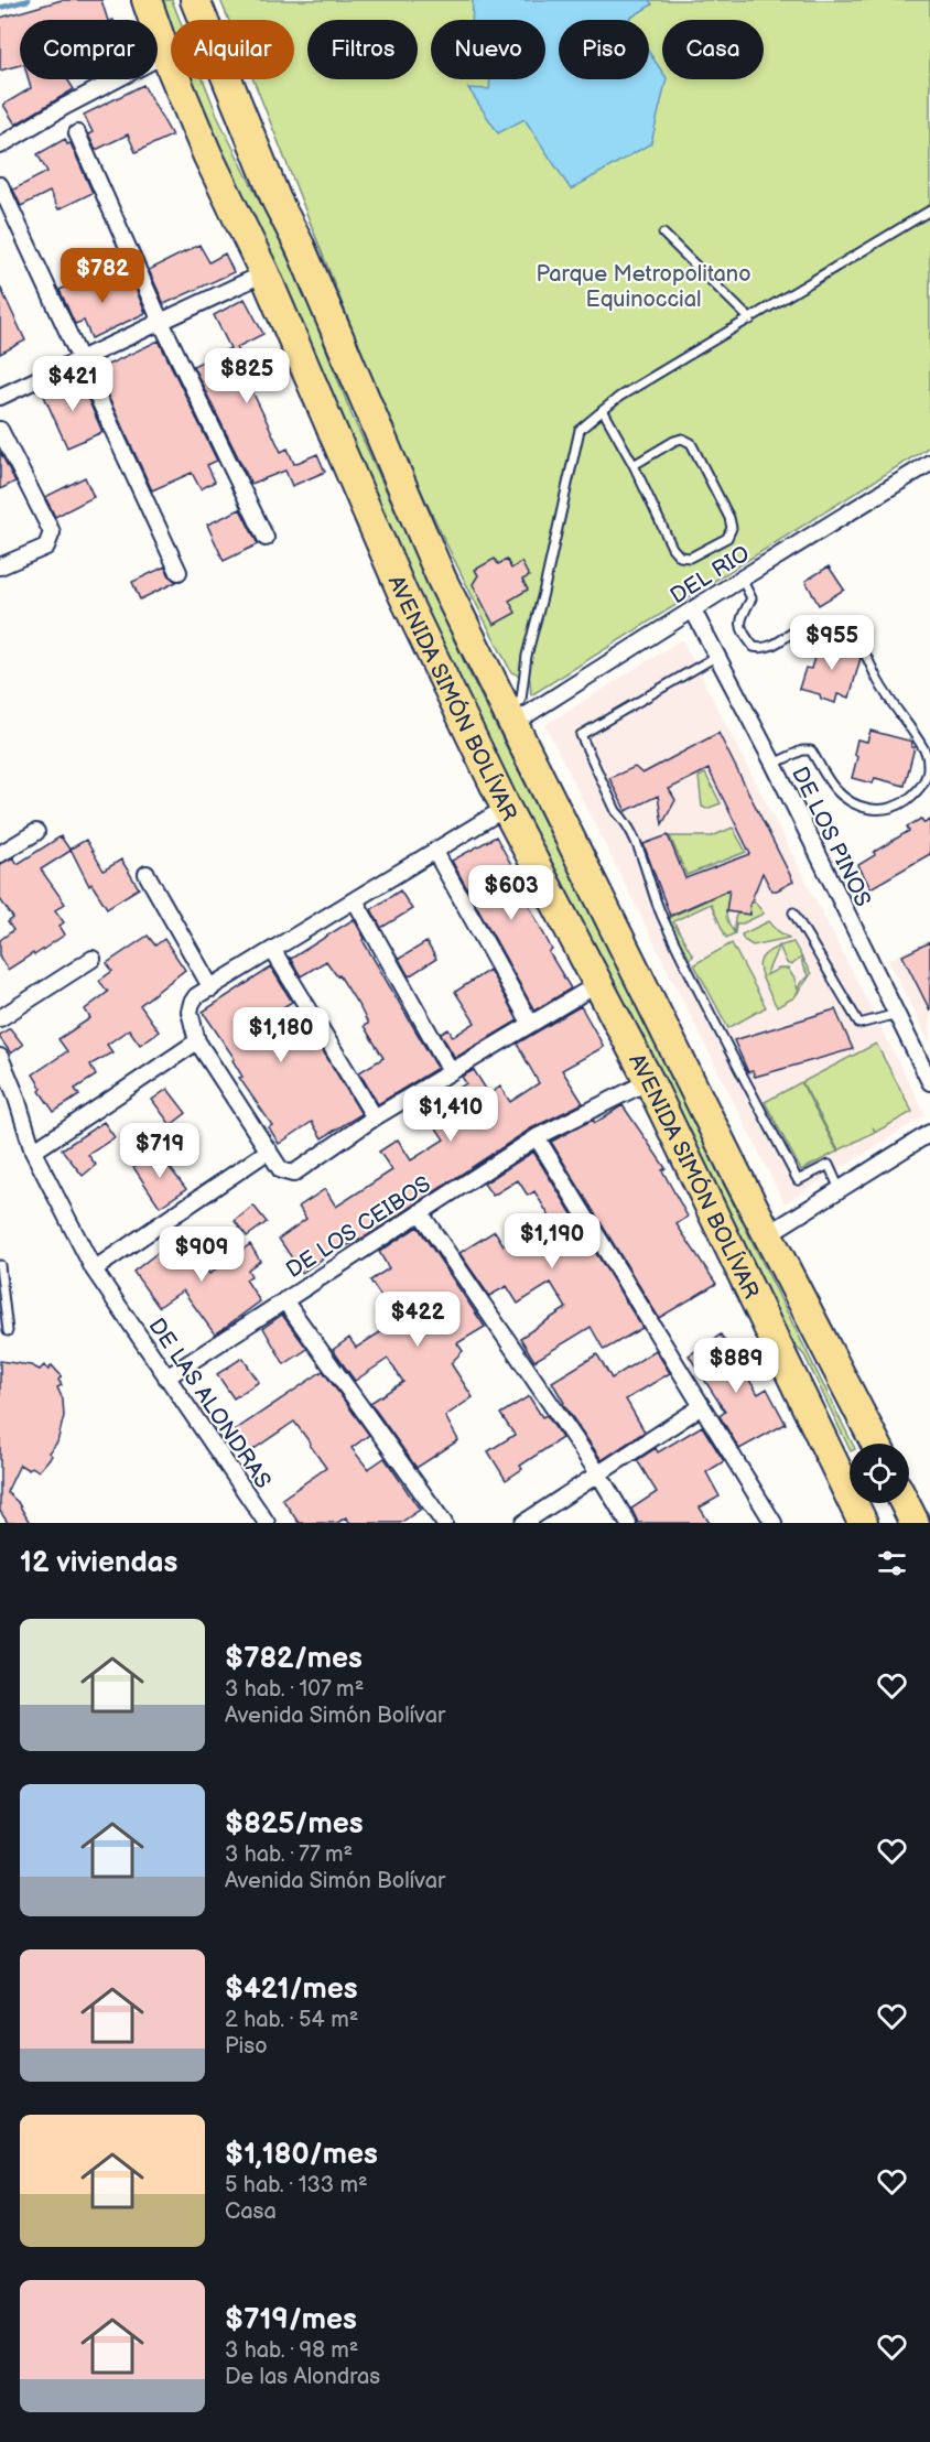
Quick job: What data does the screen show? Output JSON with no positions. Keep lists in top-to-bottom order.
{
  "streets": {
    "highway": ["AVENIDA SIMÓN BOLÍVAR"],
    "street": [
      "DEL RIO",
      "DE LOS PINOS",
      "DE LOS CEIBOS",
      "DE LAS ALONDRAS"
    ]
  },
  "crossings": [
    ["DEL RIO", "AVENIDA SIMÓN BOLÍVAR"],
    ["DEL RIO", "DE LOS PINOS"],
    ["AVENIDA SIMÓN BOLÍVAR", "DE LOS CEIBOS"],
    ["DE LOS CEIBOS", "DE LAS ALONDRAS"]
  ],
  "parks": ["Parque Metropolitano Equinoccial"],
  "page": {
    "chip": [
      "Comprar",
      "Alquilar",
      "Filtros",
      "Nuevo",
      "Piso",
      "Casa"
    ],
    "price": [
      "$782",
      "$825",
      "$421",
      "$955",
      "$603",
      "$1,180",
      "$1,410",
      "$719",
      "$1,190",
      "$909",
      "$422",
      "$889"
    ],
    "heading": "12 viviendas",
    "list": [
      {
        "name": "$782/mes",
        "note": "3 hab. · 107 m² · Avenida Simón Bolívar"
      },
      {
        "name": "$825/mes",
        "note": "3 hab. · 77 m² · Avenida Simón Bolívar"
      },
      {
        "name": "$421/mes",
        "note": "2 hab. · 54 m² · Piso"
      },
      {
        "name": "$1,180/mes",
        "note": "5 hab. · 133 m² · Casa"
      },
      {
        "name": "$719/mes",
        "note": "3 hab. · 98 m² · De las Alondras"
      }
    ]
  }
}
